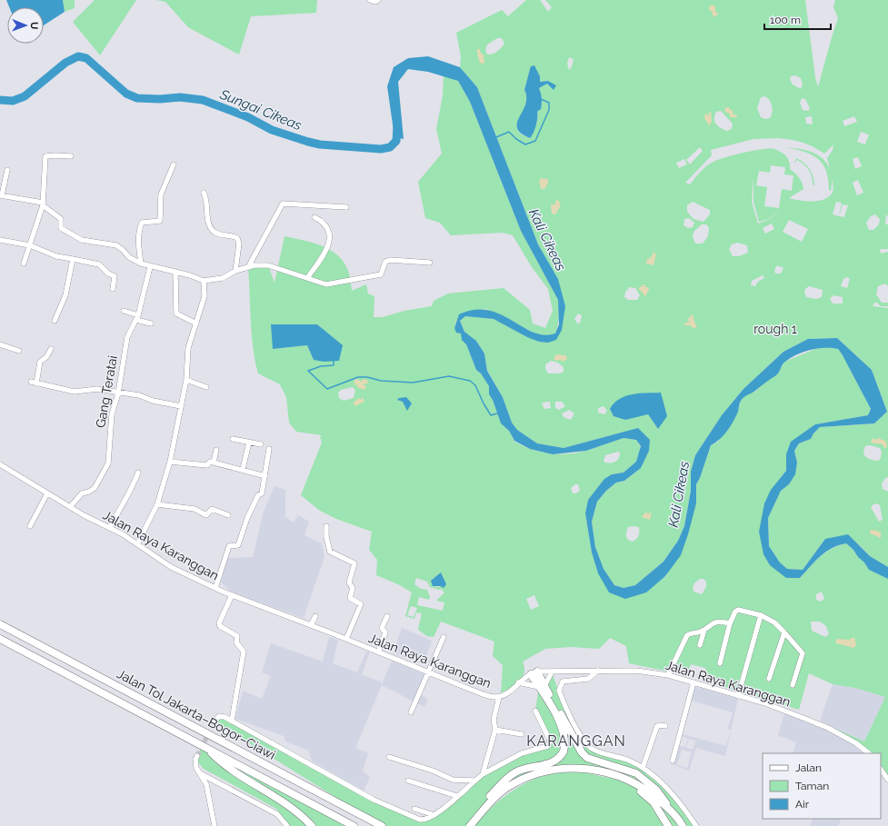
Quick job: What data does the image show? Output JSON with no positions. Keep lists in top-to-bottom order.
{
  "streets": {
    "highway": ["Jalan Tol Jakarta–Bogor–Ciawi"],
    "street": ["Gang Teratai", "Jalan Raya Karanggan"]
  },
  "crossings": [
    ["Gang Teratai", "Jalan Raya Karanggan"]
  ],
  "districts": ["KARANGGAN"],
  "water": ["Sungai Cikeas", "Kali Cikeas"],
  "parks": ["rough 1"],
  "legend": ["Jalan", "Taman", "Air"],
  "scale_bar": "100 m",
  "north": "right"
}
